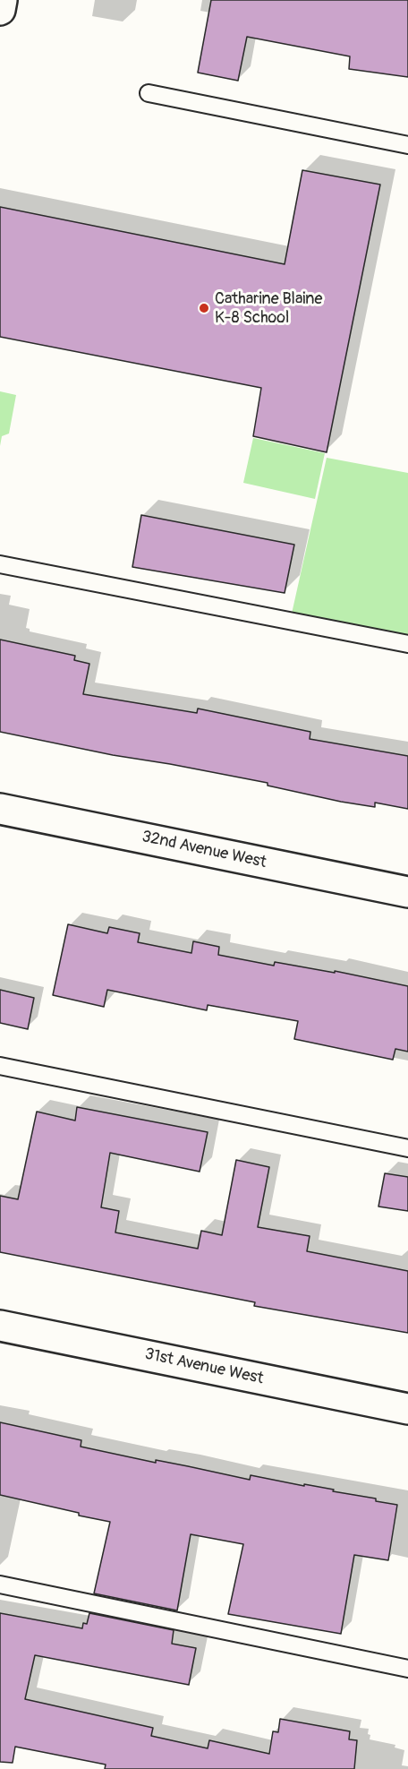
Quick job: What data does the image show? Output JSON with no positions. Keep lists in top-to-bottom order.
{
  "streets": {
    "street": ["32nd Avenue West", "31st Avenue West"]
  },
  "places": ["Catharine Blaine K-8 School"]
}
